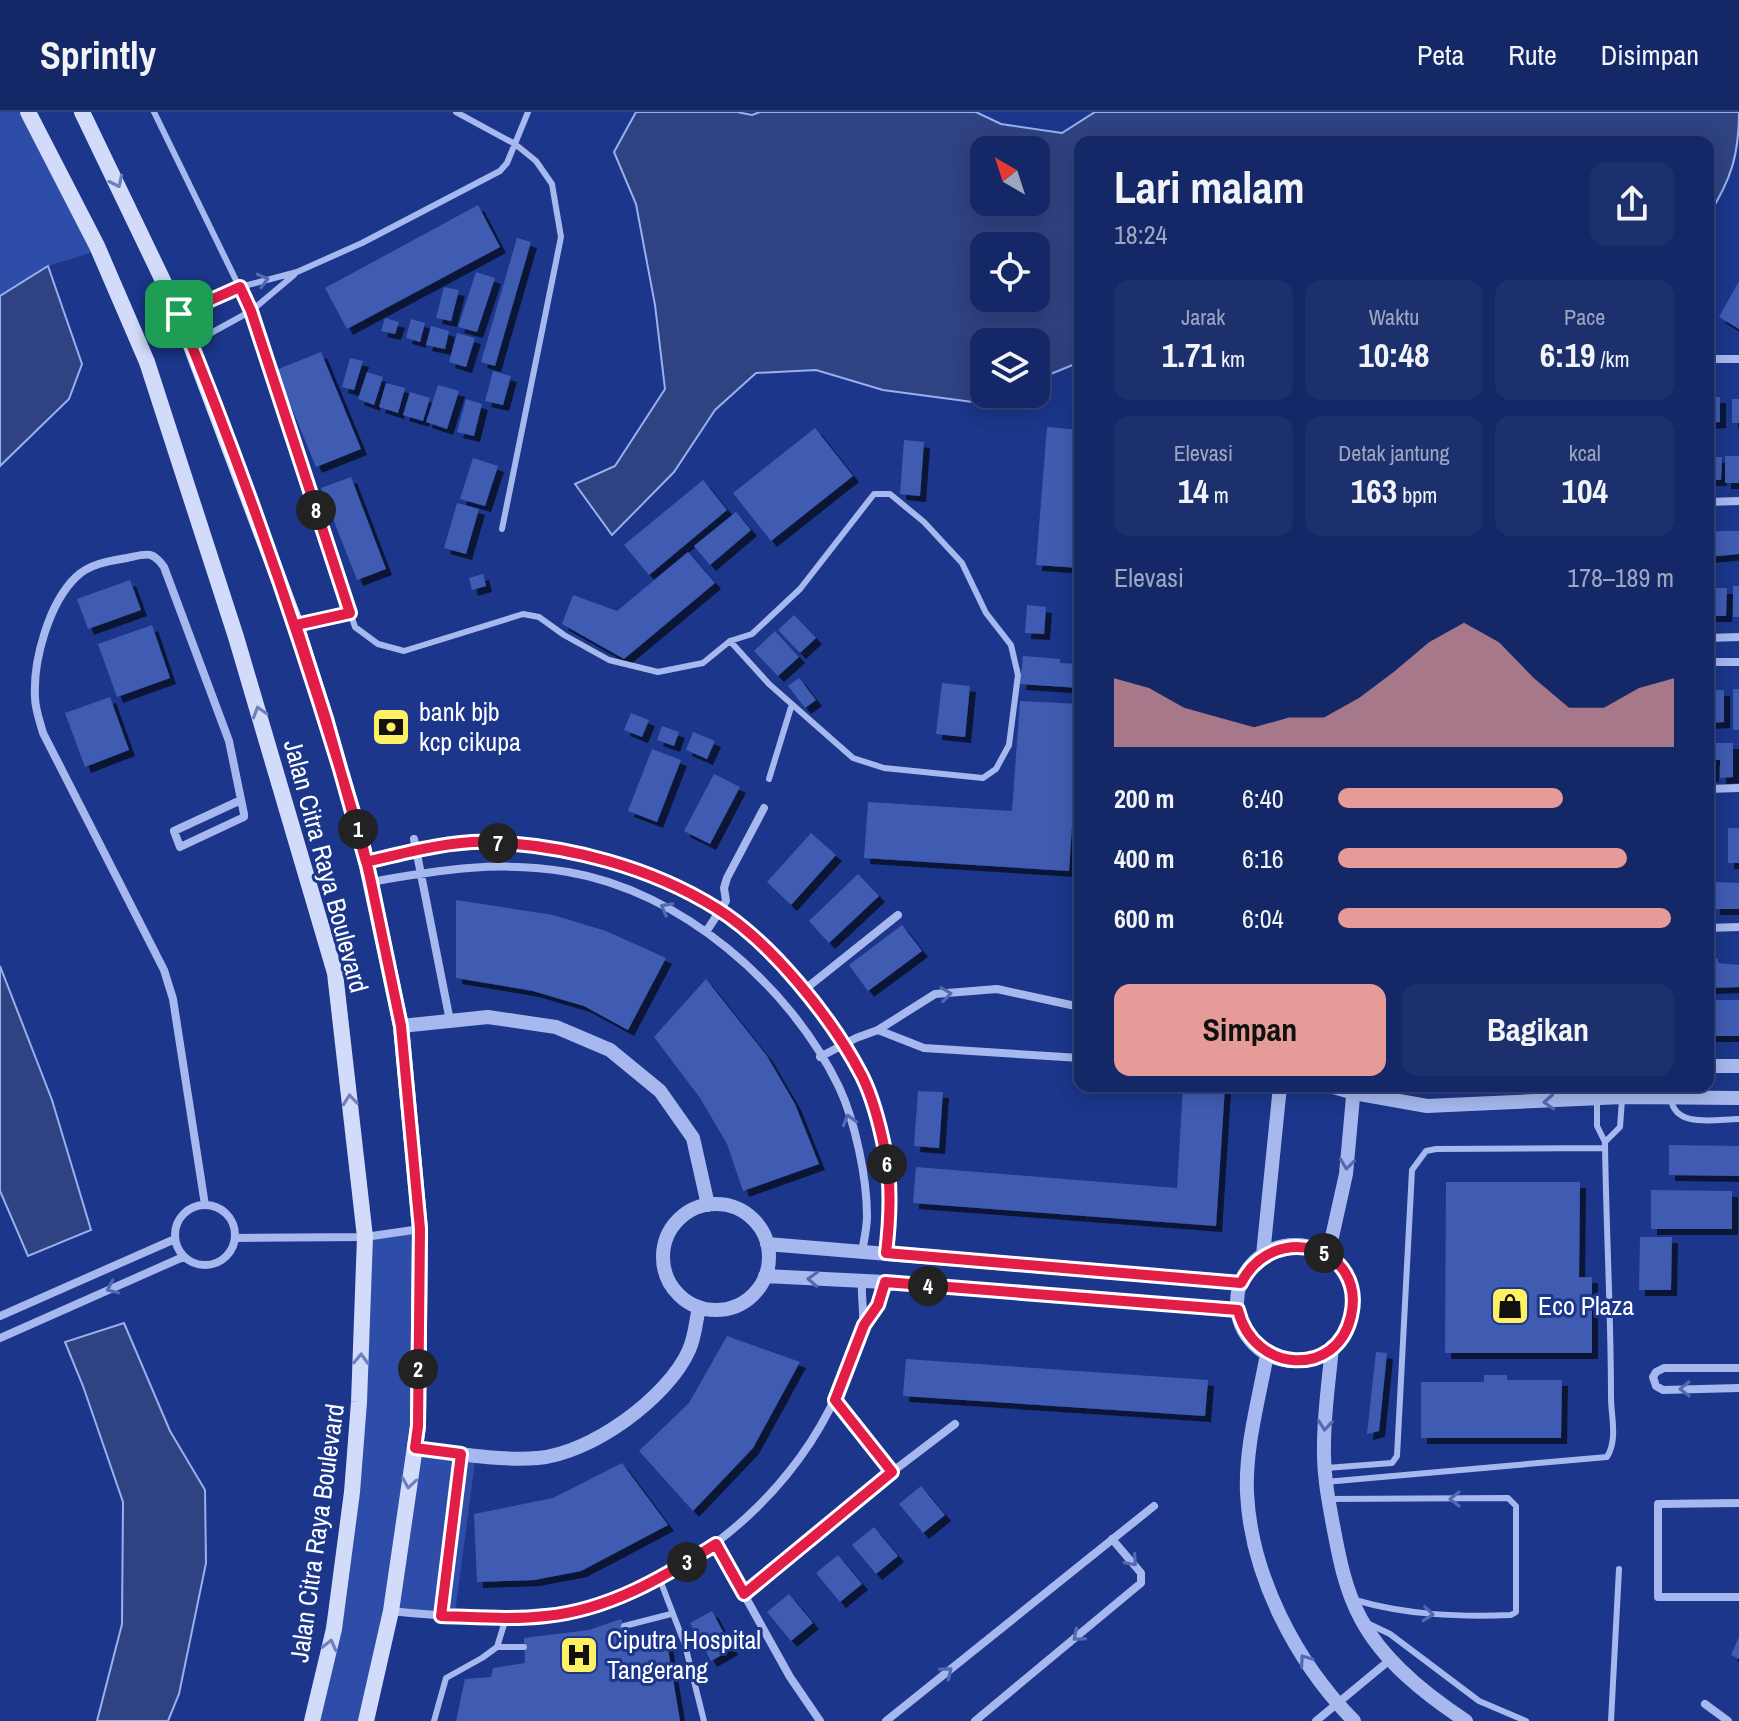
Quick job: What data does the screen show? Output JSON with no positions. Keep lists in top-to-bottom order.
{
  "streets": {
    "main road": ["Jalan Citra Raya Boulevard"]
  },
  "places": {
    "bank": ["bank bjb kcp cikupa"],
    "shop": ["Eco Plaza"],
    "hospital": ["Ciputra Hospital Tangerang"]
  },
  "north": "top left",
  "page": {
    "header": "Sprintly",
    "nav": ["Peta", "Rute", "Disimpan"],
    "heading": ["Lari malam", "18:24"],
    "stats": [
      ["Jarak", "1.71 km"],
      ["Waktu", "10:48"],
      ["Pace", "6:19 /km"],
      ["Elevasi", "14 m"],
      ["Detak jantung", "163 bpm"],
      ["kcal", "104"]
    ],
    "pins": [
      "8",
      "1",
      "7",
      "6",
      "5",
      "4",
      "2",
      "3"
    ],
    "chart": ["Elevasi", "178–189 m"],
    "list": [
      {
        "name": "200 m",
        "note": "6:40"
      },
      {
        "name": "400 m",
        "note": "6:16"
      },
      {
        "name": "600 m",
        "note": "6:04"
      }
    ],
    "buttons": ["Simpan", "Bagikan"]
  }
}
